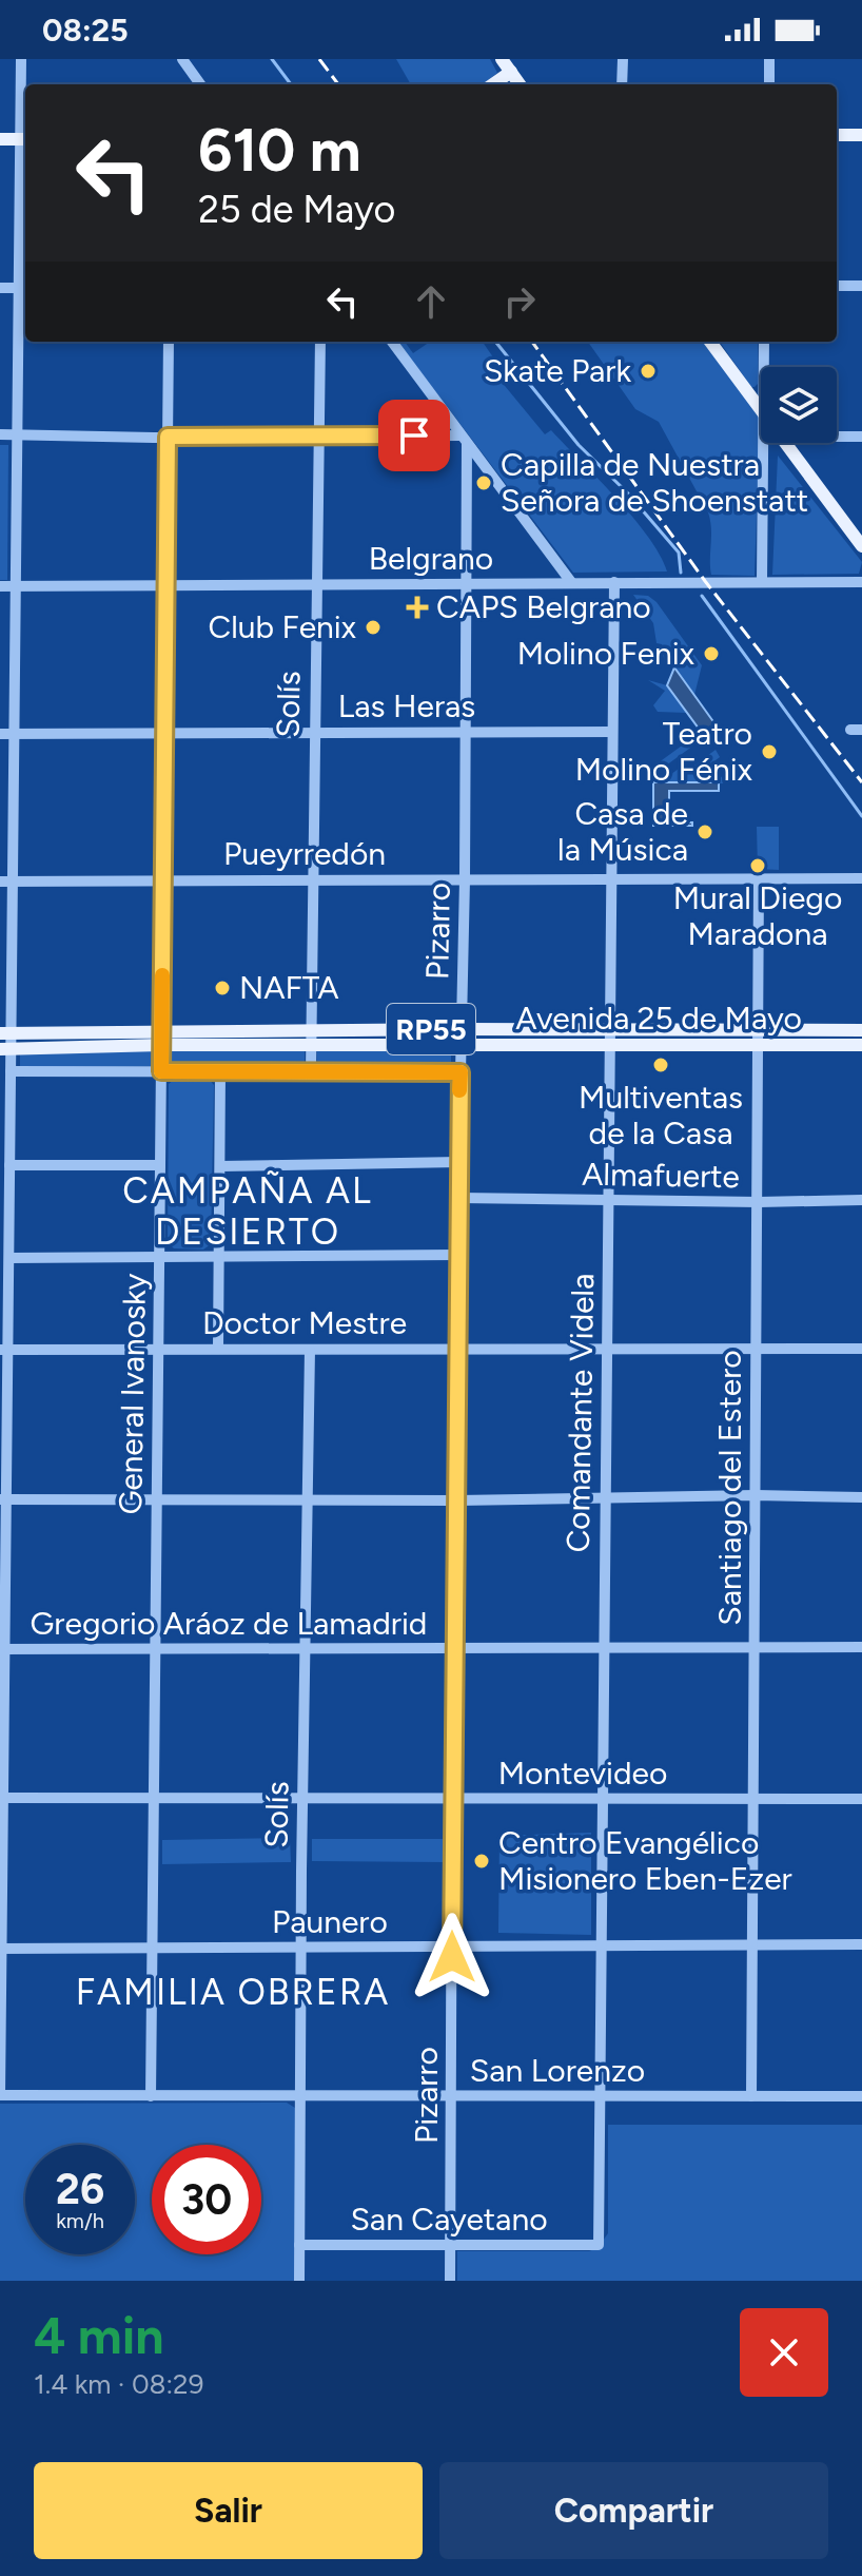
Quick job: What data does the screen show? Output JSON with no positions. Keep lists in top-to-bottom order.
{
  "streets": {
    "main road": ["Avenida 25 de Mayo", "RP55"],
    "street": [
      "Belgrano",
      "Solís",
      "Las Heras",
      "Pueyrredón",
      "Pizarro",
      "Almafuerte",
      "Doctor Mestre",
      "General Ivanosky",
      "Comandante Videla",
      "Santiago del Estero",
      "Gregorio Aráoz de Lamadrid",
      "Montevideo",
      "Paunero",
      "San Lorenzo",
      "San Cayetano"
    ]
  },
  "crossings": [
    ["Belgrano", "Solís"],
    ["Belgrano", "Pizarro"],
    ["Belgrano", "General Ivanosky"],
    ["Belgrano", "Comandante Videla"],
    ["Solís", "Las Heras"],
    ["Solís", "Pueyrredón"],
    ["Solís", "Avenida 25 de Mayo"],
    ["Solís", "Doctor Mestre"],
    ["Solís", "Gregorio Aráoz de Lamadrid"],
    ["Solís", "Montevideo"],
    ["Solís", "Paunero"],
    ["Solís", "San Lorenzo"],
    ["Solís", "San Cayetano"],
    ["Las Heras", "Pizarro"],
    ["Las Heras", "General Ivanosky"],
    ["Las Heras", "Comandante Videla"],
    ["Pueyrredón", "Pizarro"],
    ["Pueyrredón", "General Ivanosky"],
    ["Pueyrredón", "Comandante Videla"],
    ["Pueyrredón", "Santiago del Estero"],
    ["Pizarro", "Avenida 25 de Mayo"],
    ["Pizarro", "Almafuerte"],
    ["Pizarro", "Doctor Mestre"],
    ["Pizarro", "Gregorio Aráoz de Lamadrid"],
    ["Pizarro", "Montevideo"],
    ["Pizarro", "Paunero"],
    ["Pizarro", "San Lorenzo"],
    ["Pizarro", "San Cayetano"],
    ["Avenida 25 de Mayo", "General Ivanosky"],
    ["Avenida 25 de Mayo", "Comandante Videla"],
    ["Avenida 25 de Mayo", "Santiago del Estero"],
    ["Almafuerte", "Comandante Videla"],
    ["Almafuerte", "Santiago del Estero"],
    ["Doctor Mestre", "General Ivanosky"],
    ["Doctor Mestre", "Comandante Videla"],
    ["Doctor Mestre", "Santiago del Estero"],
    ["General Ivanosky", "Gregorio Aráoz de Lamadrid"],
    ["General Ivanosky", "Montevideo"],
    ["General Ivanosky", "Paunero"],
    ["General Ivanosky", "San Lorenzo"],
    ["Comandante Videla", "Gregorio Aráoz de Lamadrid"],
    ["Comandante Videla", "Montevideo"],
    ["Comandante Videla", "Paunero"],
    ["Comandante Videla", "San Lorenzo"],
    ["Comandante Videla", "San Cayetano"],
    ["Santiago del Estero", "Gregorio Aráoz de Lamadrid"],
    ["Santiago del Estero", "Montevideo"],
    ["Santiago del Estero", "Paunero"],
    ["Santiago del Estero", "San Lorenzo"]
  ],
  "districts": ["CAMPAÑA AL DESIERTO", "FAMILIA OBRERA"],
  "places": {
    "other": [
      "Skate Park",
      "Capilla de Nuestra Señora de Shoenstatt",
      "Club Fenix",
      "Molino Fenix",
      "Teatro Molino Fénix",
      "Casa de la Música",
      "Mural Diego Maradona",
      "NAFTA",
      "Multiventas de la Casa",
      "Centro Evangélico Misionero Eben-Ezer"
    ],
    "health": ["CAPS Belgrano"]
  },
  "page": {
    "status": "08:25",
    "turn": ["610 m", "25 de Mayo"],
    "speed": "26 km/h",
    "limit": "30",
    "heading": ["4 min", "1.4 km · 08:29"],
    "buttons": ["Salir", "Compartir"]
  }
}
